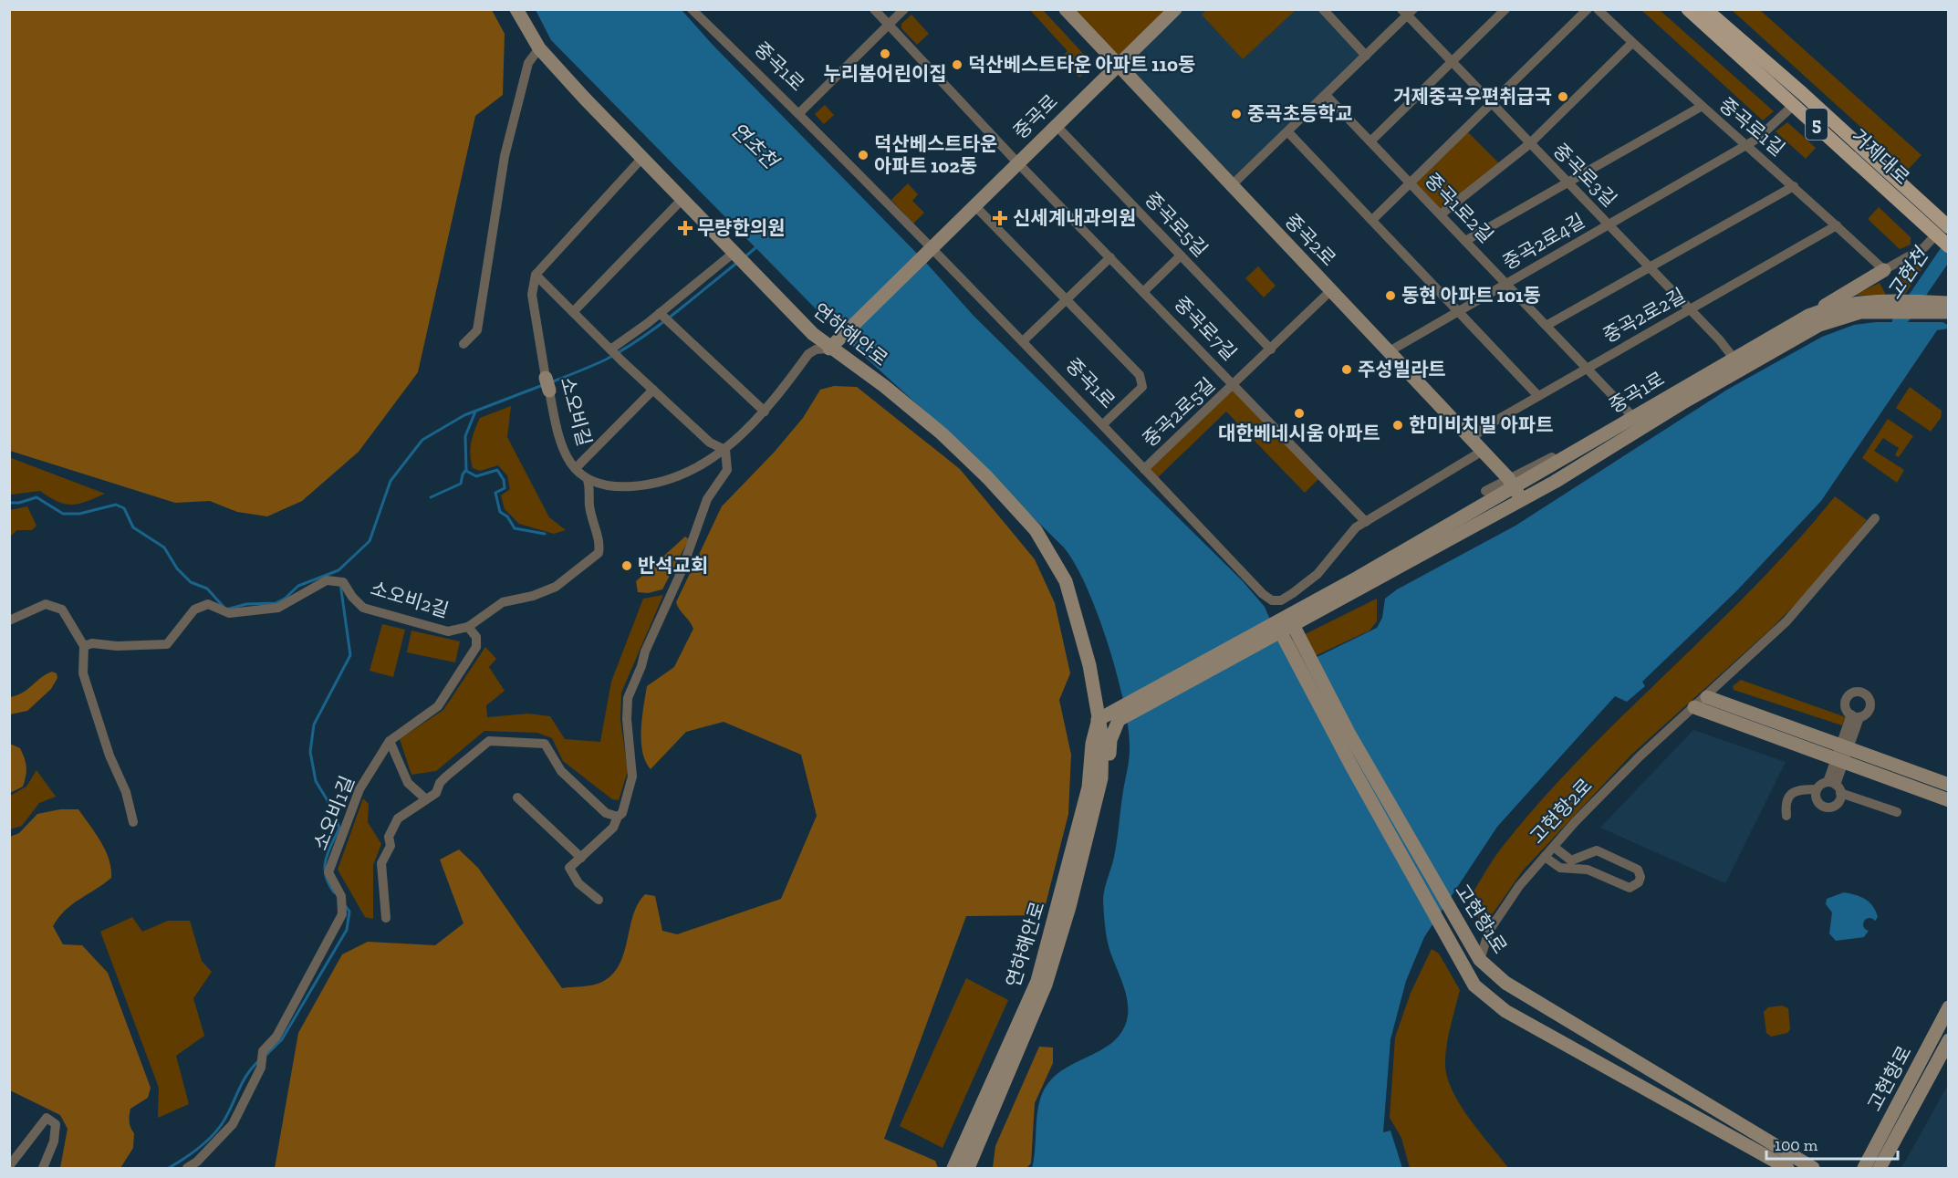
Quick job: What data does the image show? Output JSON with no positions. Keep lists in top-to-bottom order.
{
  "streets": {
    "main road": ["5", "거제대로"],
    "street": [
      "중곡1로",
      "중곡로",
      "중곡로1길",
      "중곡로3길",
      "중곡1로2길",
      "중곡로5길",
      "중곡2로",
      "중곡2로4길",
      "중곡2로2길",
      "중곡로7길",
      "연하해안로",
      "소오비길",
      "중곡2로5길",
      "소오비2길",
      "고현항2로",
      "소오비1길",
      "고현항1로",
      "고현항로"
    ]
  },
  "crossings": [
    ["중곡1로", "중곡로"],
    ["중곡1로", "중곡로3길"],
    ["중곡1로", "중곡1로2길"],
    ["중곡1로", "중곡2로"],
    ["중곡1로", "중곡로7길"],
    ["중곡1로", "중곡2로5길"],
    ["중곡1로", "고현항1로"],
    ["중곡로", "중곡로5길"],
    ["중곡로", "중곡2로"],
    ["중곡로", "중곡로7길"],
    ["중곡로", "연하해안로"],
    ["중곡로", "소오비길"],
    ["중곡로1길", "중곡2로4길"],
    ["중곡로1길", "중곡2로2길"],
    ["거제대로", "중곡2로4길"],
    ["중곡로3길", "중곡2로4길"],
    ["중곡로3길", "중곡2로2길"],
    ["중곡1로2길", "중곡2로4길"],
    ["중곡1로2길", "중곡2로2길"],
    ["중곡로5길", "중곡2로5길"],
    ["중곡2로", "중곡2로4길"],
    ["중곡2로", "중곡2로2길"],
    ["중곡2로", "중곡2로5길"],
    ["중곡로7길", "중곡2로5길"],
    ["연하해안로", "소오비길"],
    ["소오비2길", "소오비1길"],
    ["고현항2로", "고현항1로"]
  ],
  "water": ["연초천", "고현천"],
  "places": {
    "other": [
      "누리봄어린이집",
      "덕산베스트타운 아파트 110동",
      "거제중곡우편취급국",
      "중곡초등학교",
      "덕산베스트타운 아파트 102동",
      "동현 아파트 101동",
      "주성빌라트",
      "대한베네시움 아파트",
      "한미비치빌 아파트",
      "반석교회"
    ],
    "health": ["신세계내과의원", "무량한의원"]
  },
  "scale_bar": "100 m"
}
